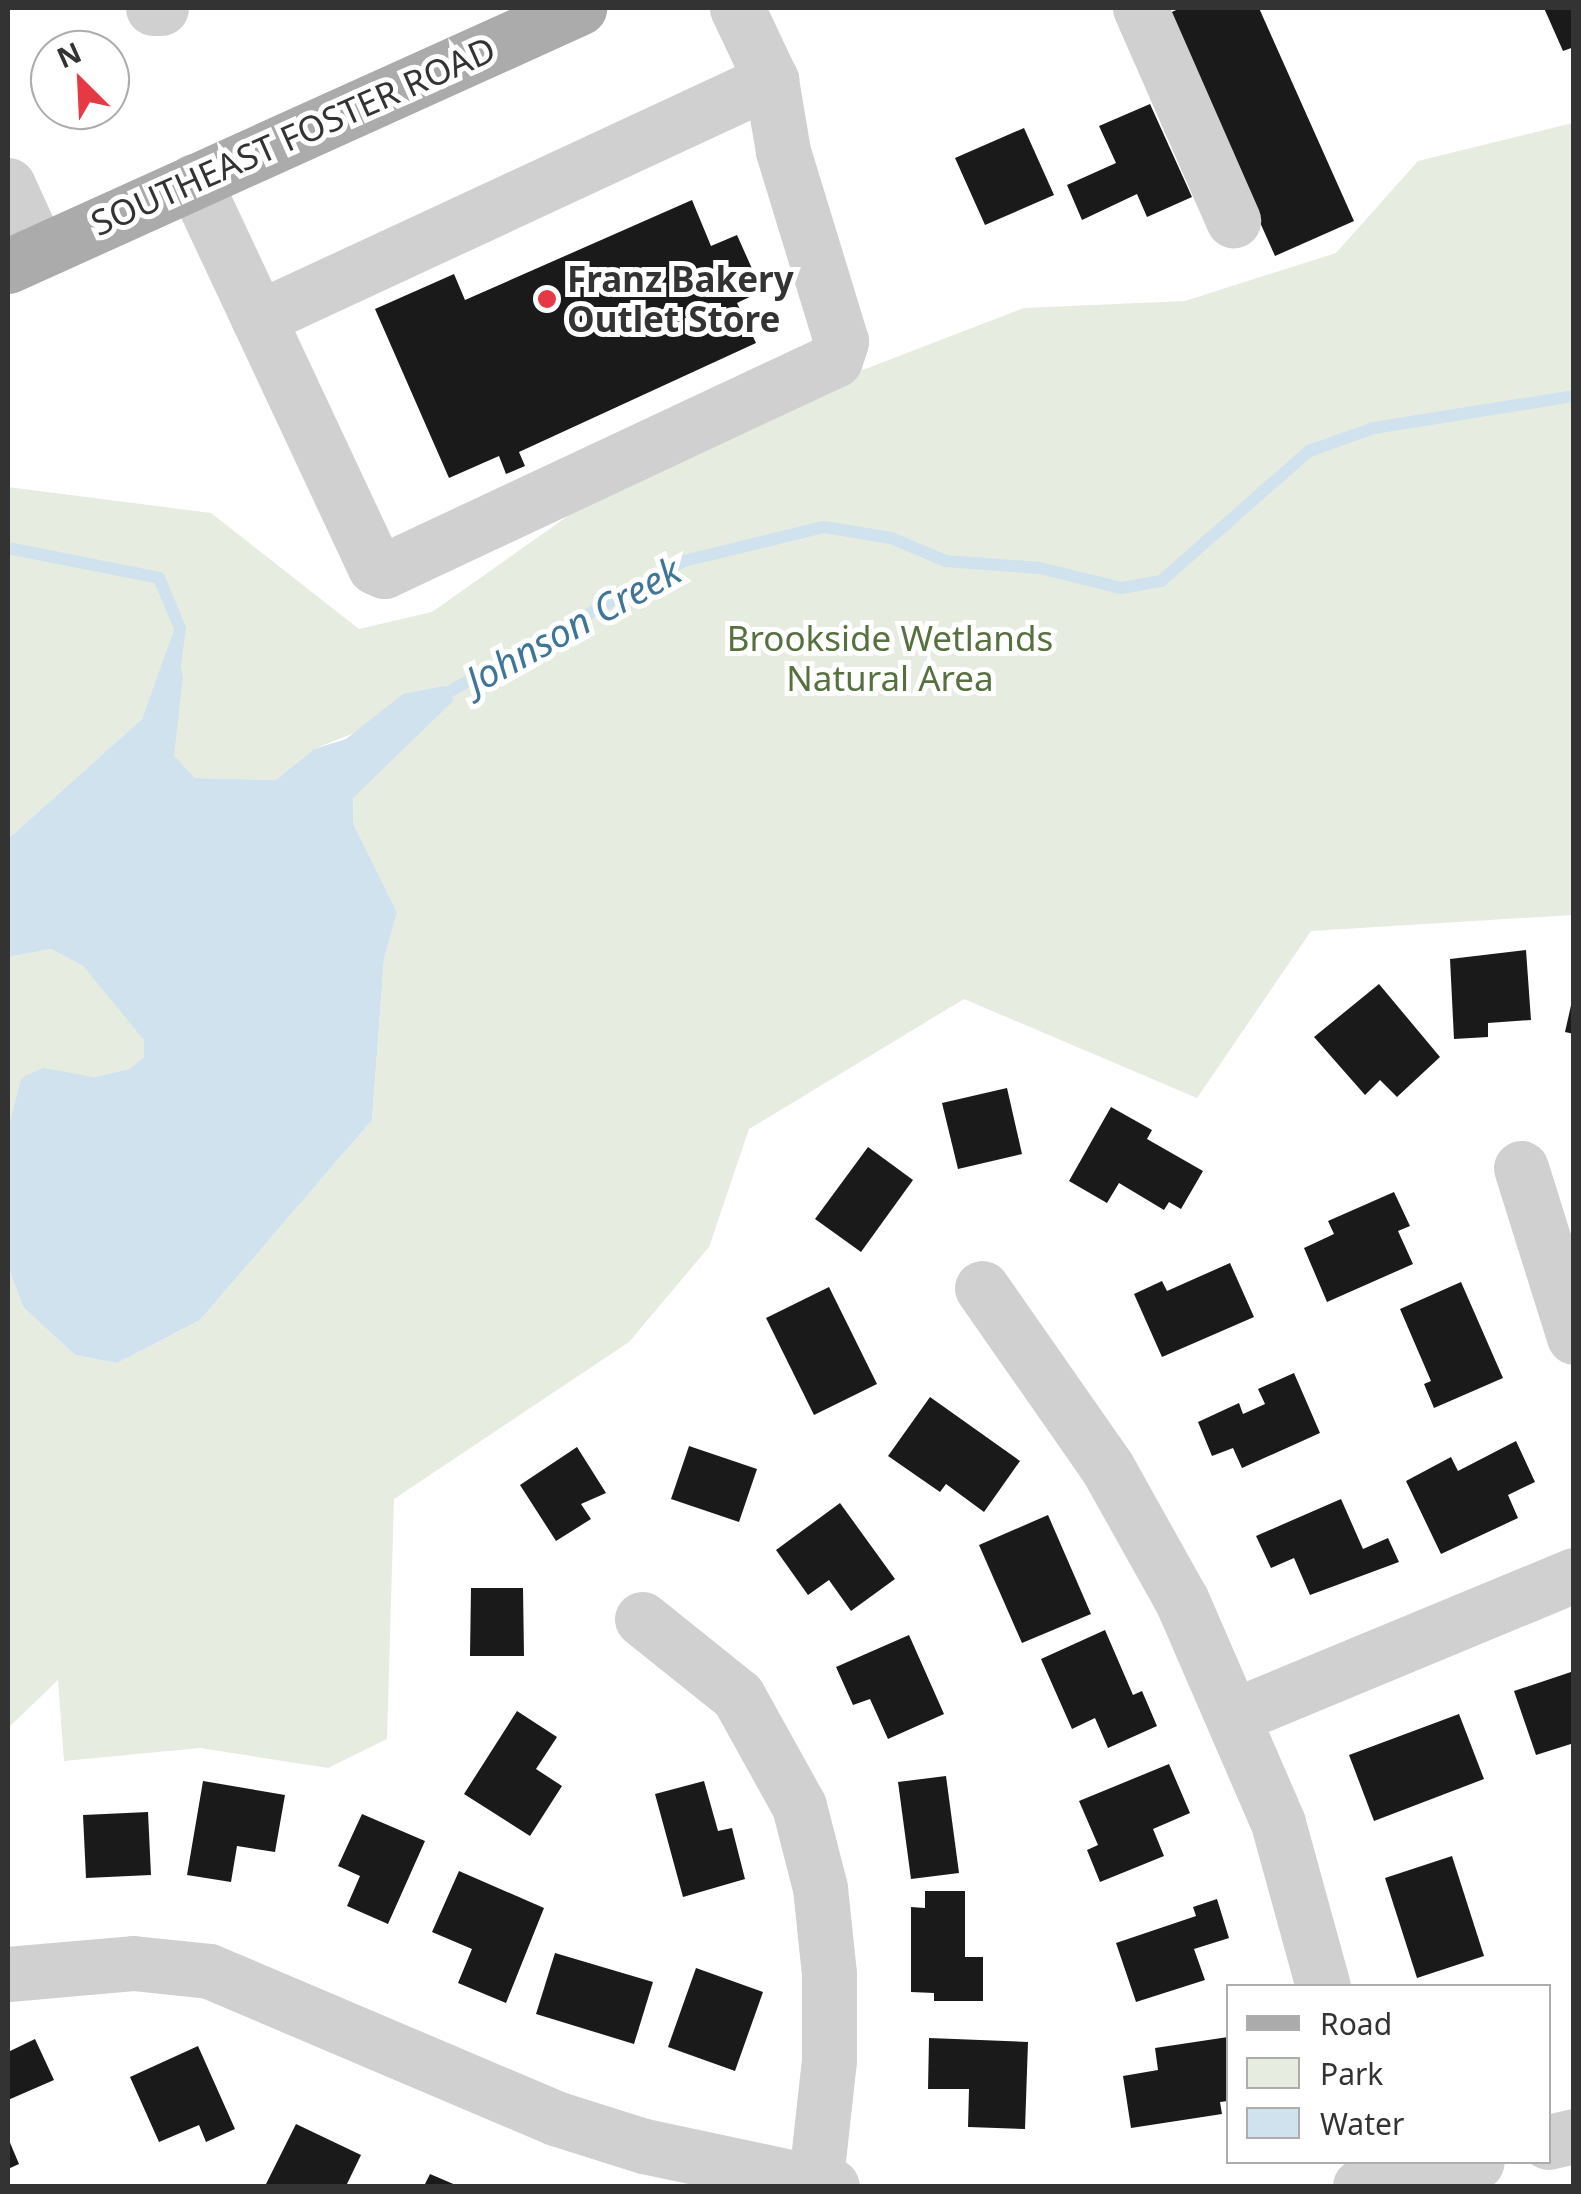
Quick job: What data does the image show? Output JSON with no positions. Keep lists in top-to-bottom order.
{
  "streets": {
    "main road": ["SOUTHEAST FOSTER ROAD"]
  },
  "water": ["Johnson Creek"],
  "parks": ["Brookside Wetlands Natural Area"],
  "places": ["Franz Bakery Outlet Store"],
  "legend": ["Road", "Park", "Water"],
  "north": "top left"
}
